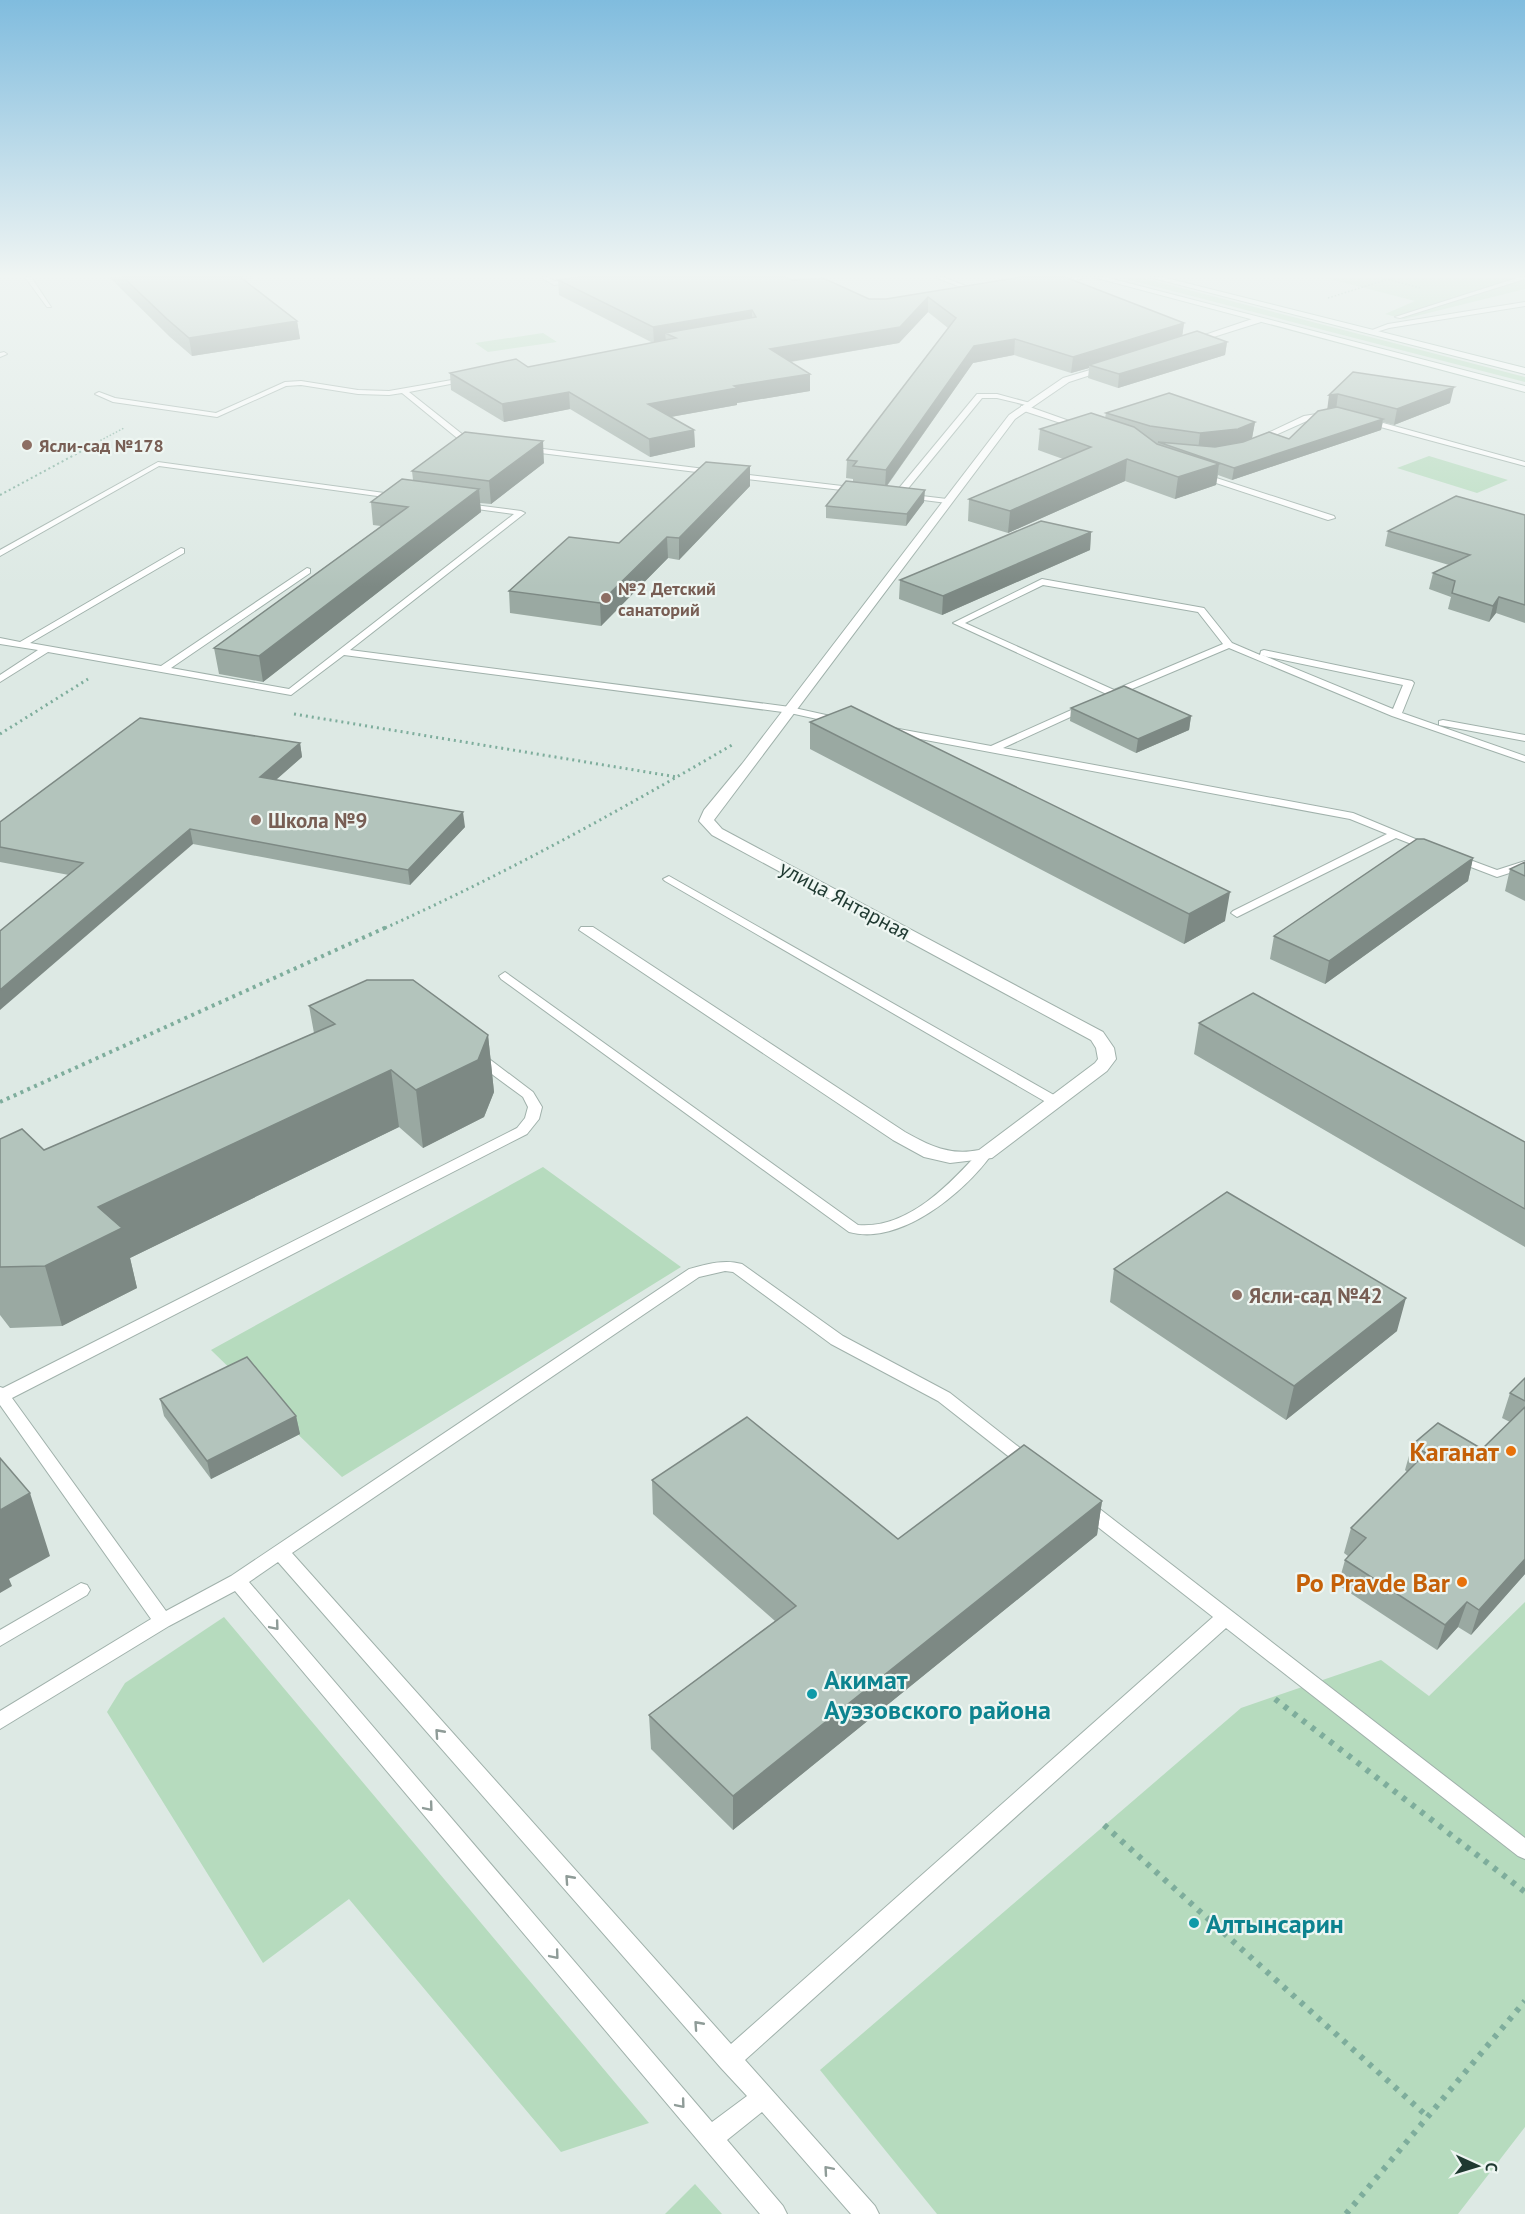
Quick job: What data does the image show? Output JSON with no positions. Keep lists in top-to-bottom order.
{
  "streets": {
    "street": ["улица Янтарная"]
  },
  "places": [
    "Ясли-сад №178",
    "№2 Детский санаторий",
    "Школа №9",
    "Ясли-сад №42",
    "Каганат",
    "Po Pravde Bar",
    "Акимат Ауэзовского района",
    "Алтынсарин"
  ],
  "north": "right"
}
